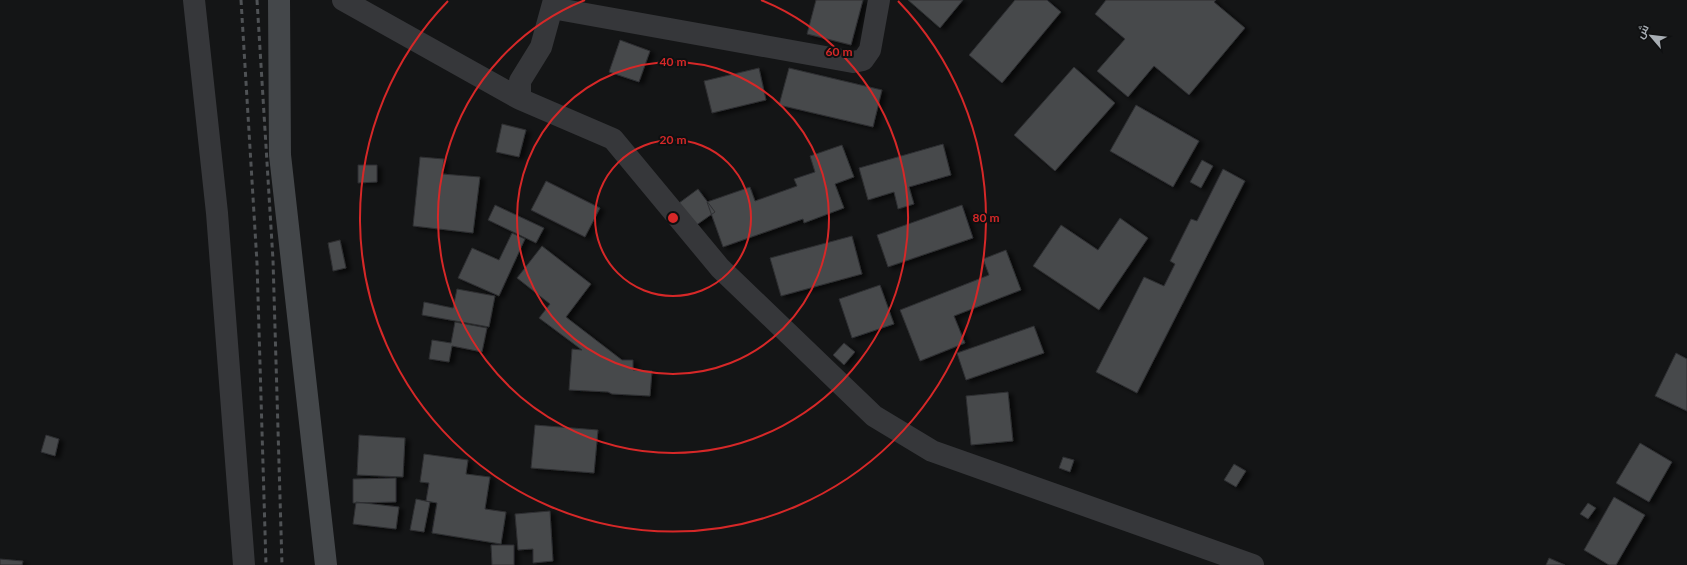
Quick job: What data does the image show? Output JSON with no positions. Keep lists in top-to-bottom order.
{
  "north": "top left",
  "rings": [
    "60 m",
    "40 m",
    "20 m",
    "80 m"
  ]
}
